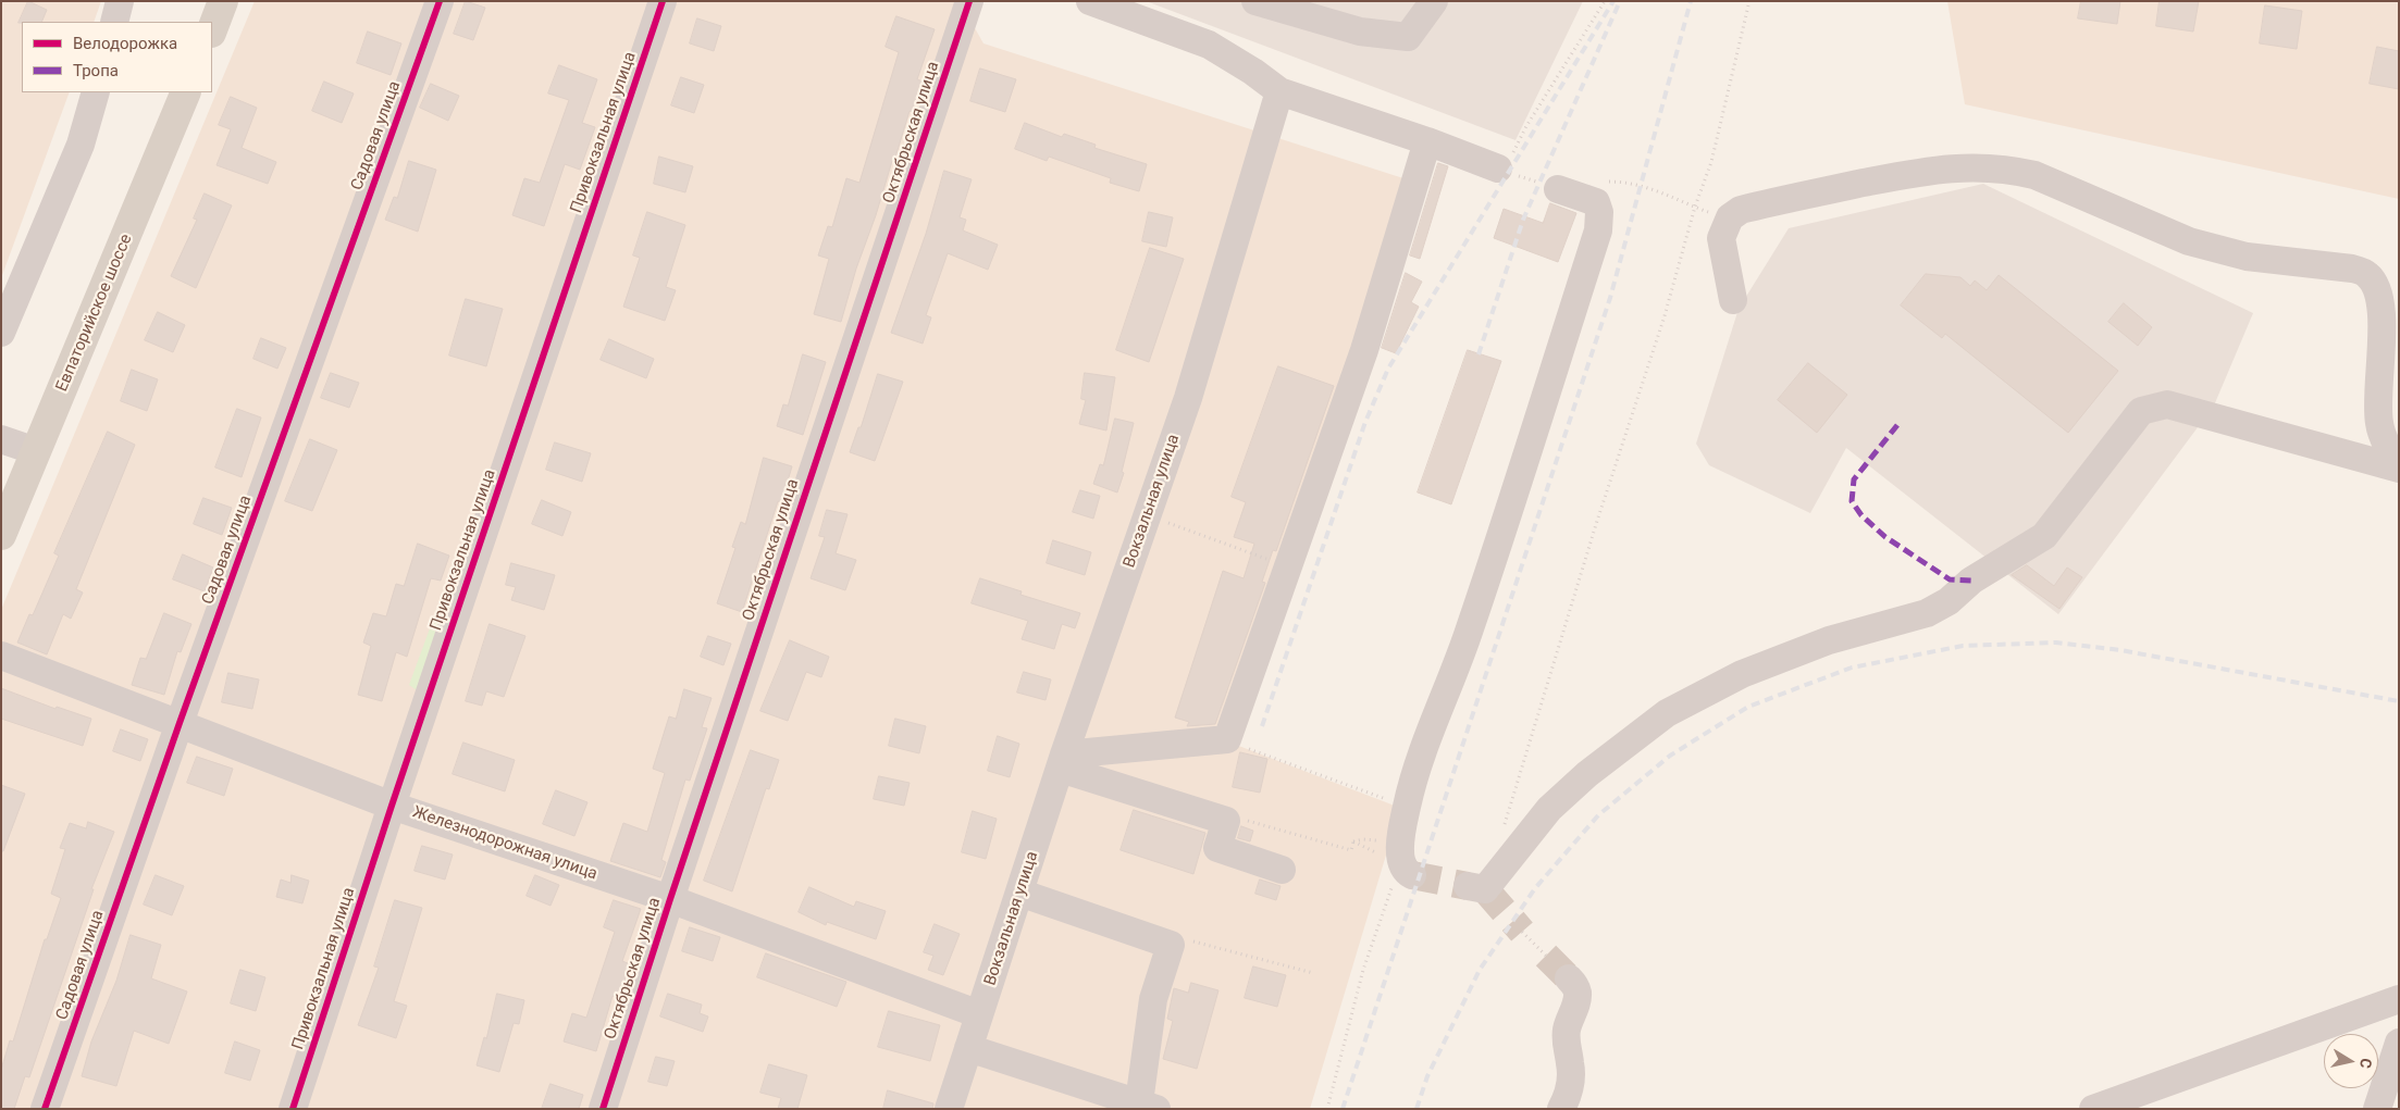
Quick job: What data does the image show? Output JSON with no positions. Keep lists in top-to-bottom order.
{
  "streets": {
    "main road": ["Евпаторийское шоссе"],
    "street": [
      "Привокзальная улица",
      "Октябрьская улица",
      "Садовая улица",
      "Вокзальная улица",
      "Железнодорожная улица"
    ]
  },
  "crossings": [
    ["Привокзальная улица", "Железнодорожная улица"],
    ["Октябрьская улица", "Железнодорожная улица"],
    ["Садовая улица", "Железнодорожная улица"],
    ["Вокзальная улица", "Железнодорожная улица"]
  ],
  "legend": ["Велодорожка", "Тропа"],
  "north": "right"
}
